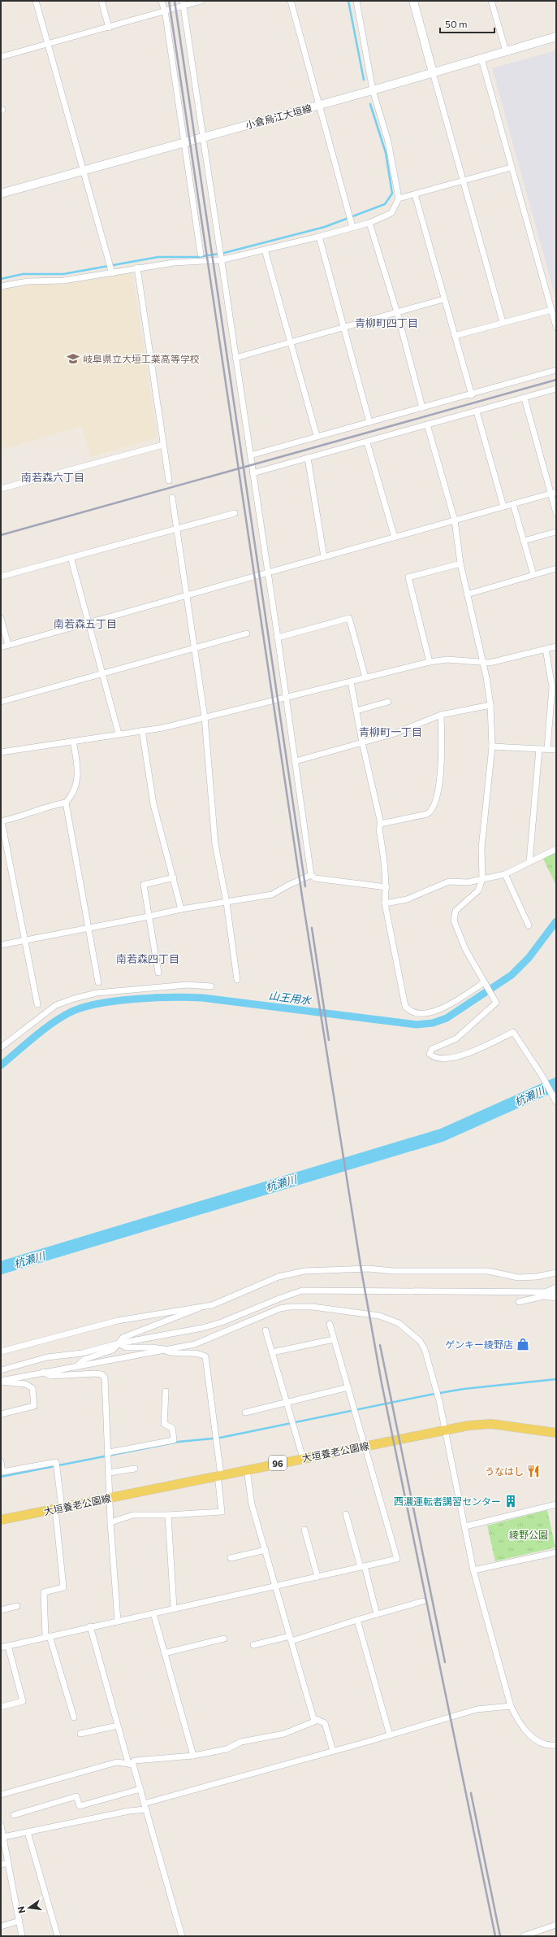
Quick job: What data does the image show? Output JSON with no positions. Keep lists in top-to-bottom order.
{
  "streets": {
    "main road": ["小倉烏江大垣線", "大垣養老公園線", "96"]
  },
  "districts": [
    "青柳町四丁目",
    "南若森六丁目",
    "南若森五丁目",
    "青柳町一丁目",
    "南若森四丁目"
  ],
  "water": ["山王用水", "杭瀬川"],
  "parks": ["綾野公園"],
  "places": {
    "school or university": ["岐阜県立大垣工業高等学校"],
    "shop": ["ゲンキー綾野店"],
    "restaurant": ["うなはし"],
    "building": ["西濃運転者講習センター"]
  },
  "scale_bar": "50 m",
  "north": "left"
}
